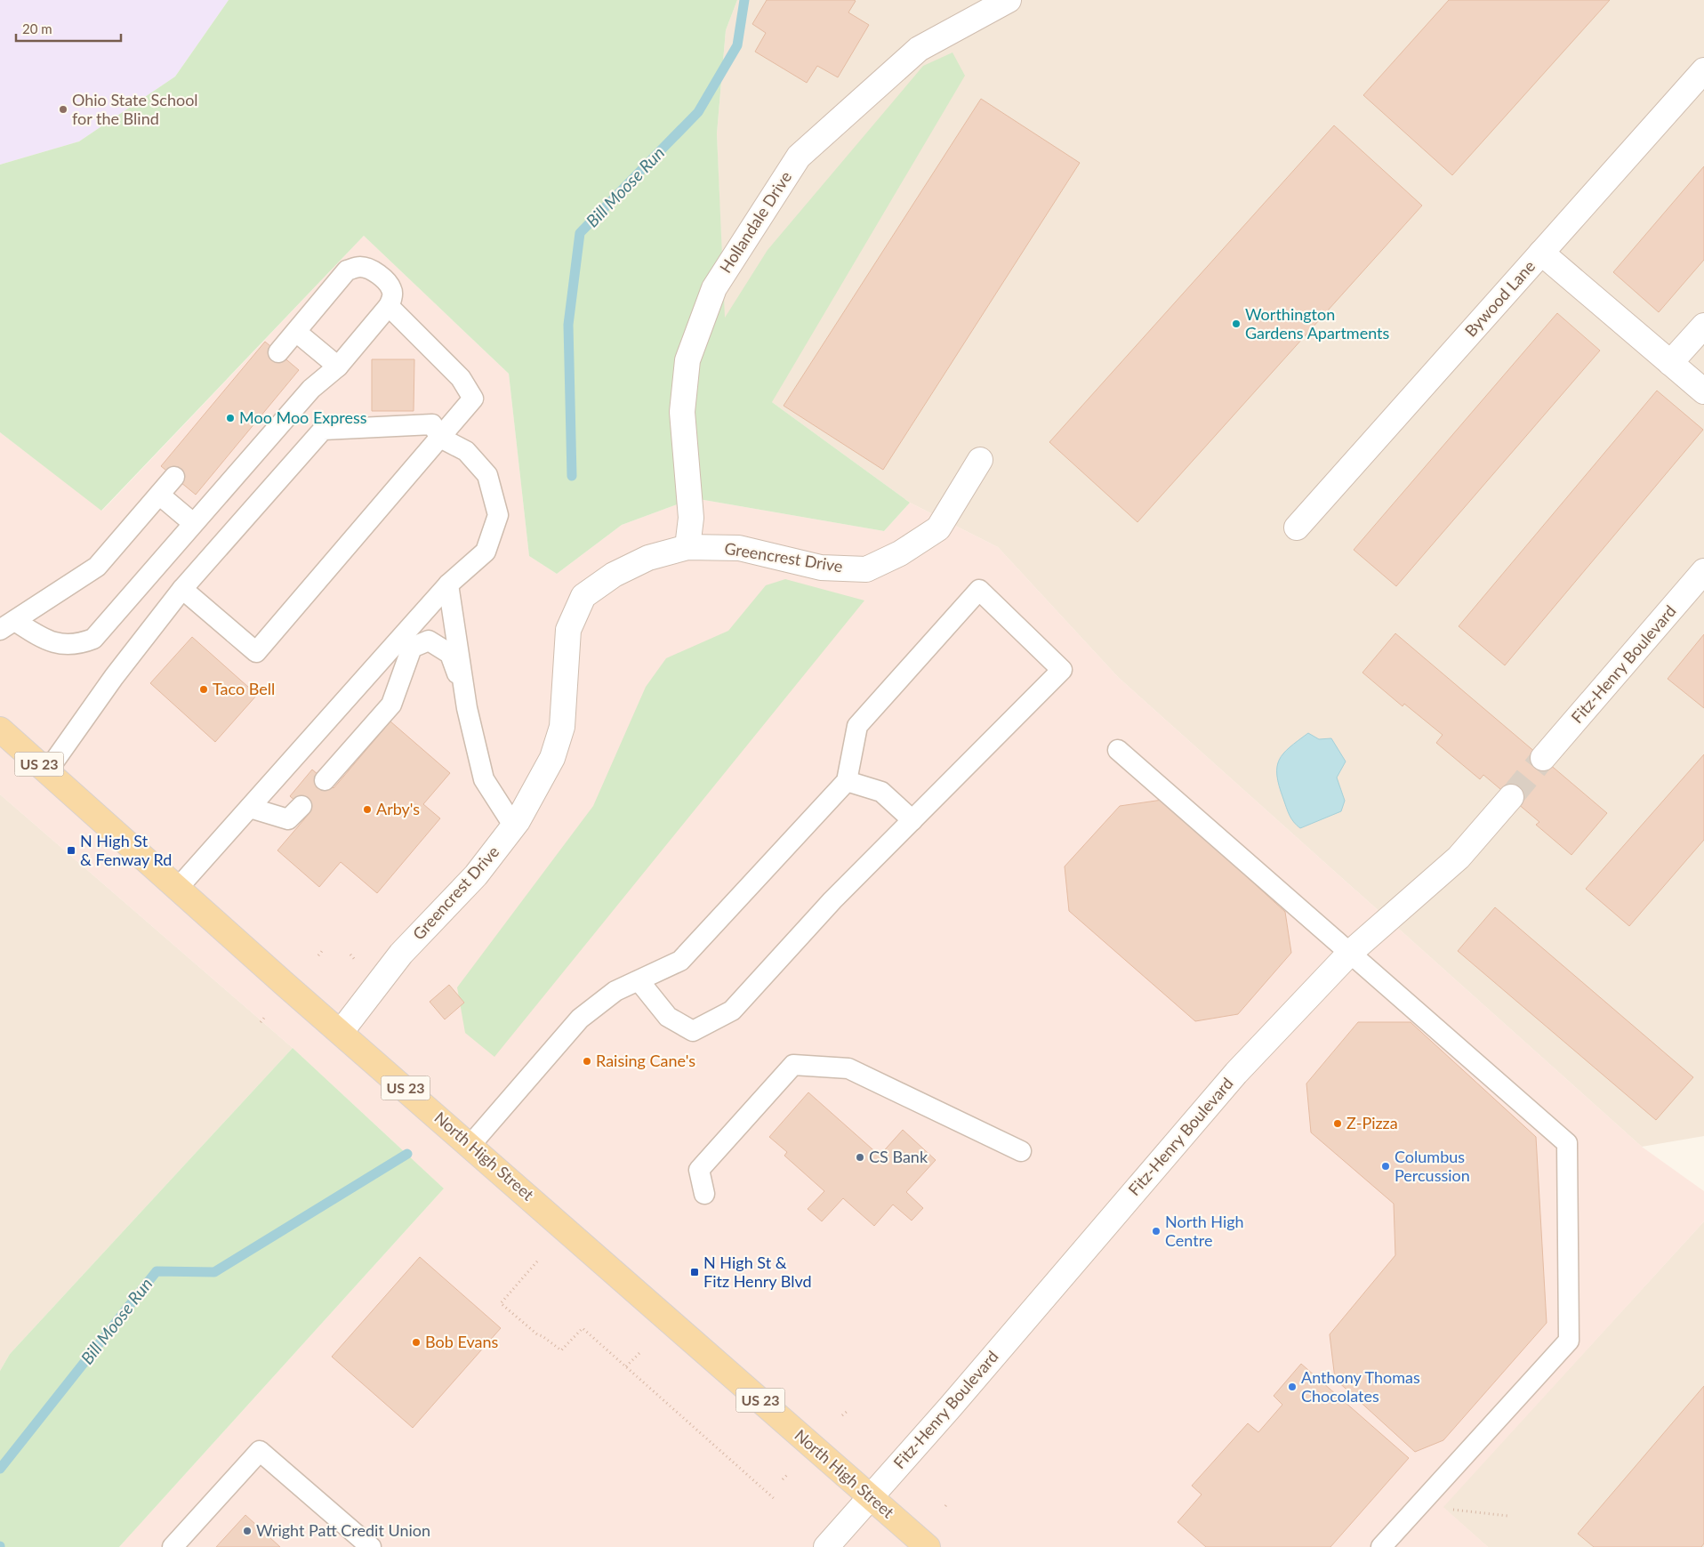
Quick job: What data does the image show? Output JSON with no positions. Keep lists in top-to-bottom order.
{
  "streets": {
    "main road": ["US 23", "North High Street"],
    "street": [
      "Hollandale Drive",
      "Bywood Lane",
      "Greencrest Drive",
      "Fitz-Henry Boulevard"
    ]
  },
  "crossings": [
    ["Hollandale Drive", "Greencrest Drive"],
    ["Greencrest Drive", "North High Street"],
    ["Fitz-Henry Boulevard", "North High Street"]
  ],
  "water": ["Bill Moose Run"],
  "places": {
    "other": [
      "Ohio State School for the Blind",
      "Worthington Gardens Apartments",
      "Moo Moo Express",
      "Taco Bell",
      "Arby's",
      "Raising Cane's",
      "Z-Pizza",
      "CS Bank",
      "Columbus Percussion",
      "North High Centre",
      "Bob Evans",
      "Anthony Thomas Chocolates",
      "Wright Patt Credit Union"
    ],
    "transit": ["N High St & Fenway Rd", "N High St & Fitz Henry Blvd"]
  },
  "scale_bar": "20 m"
}
